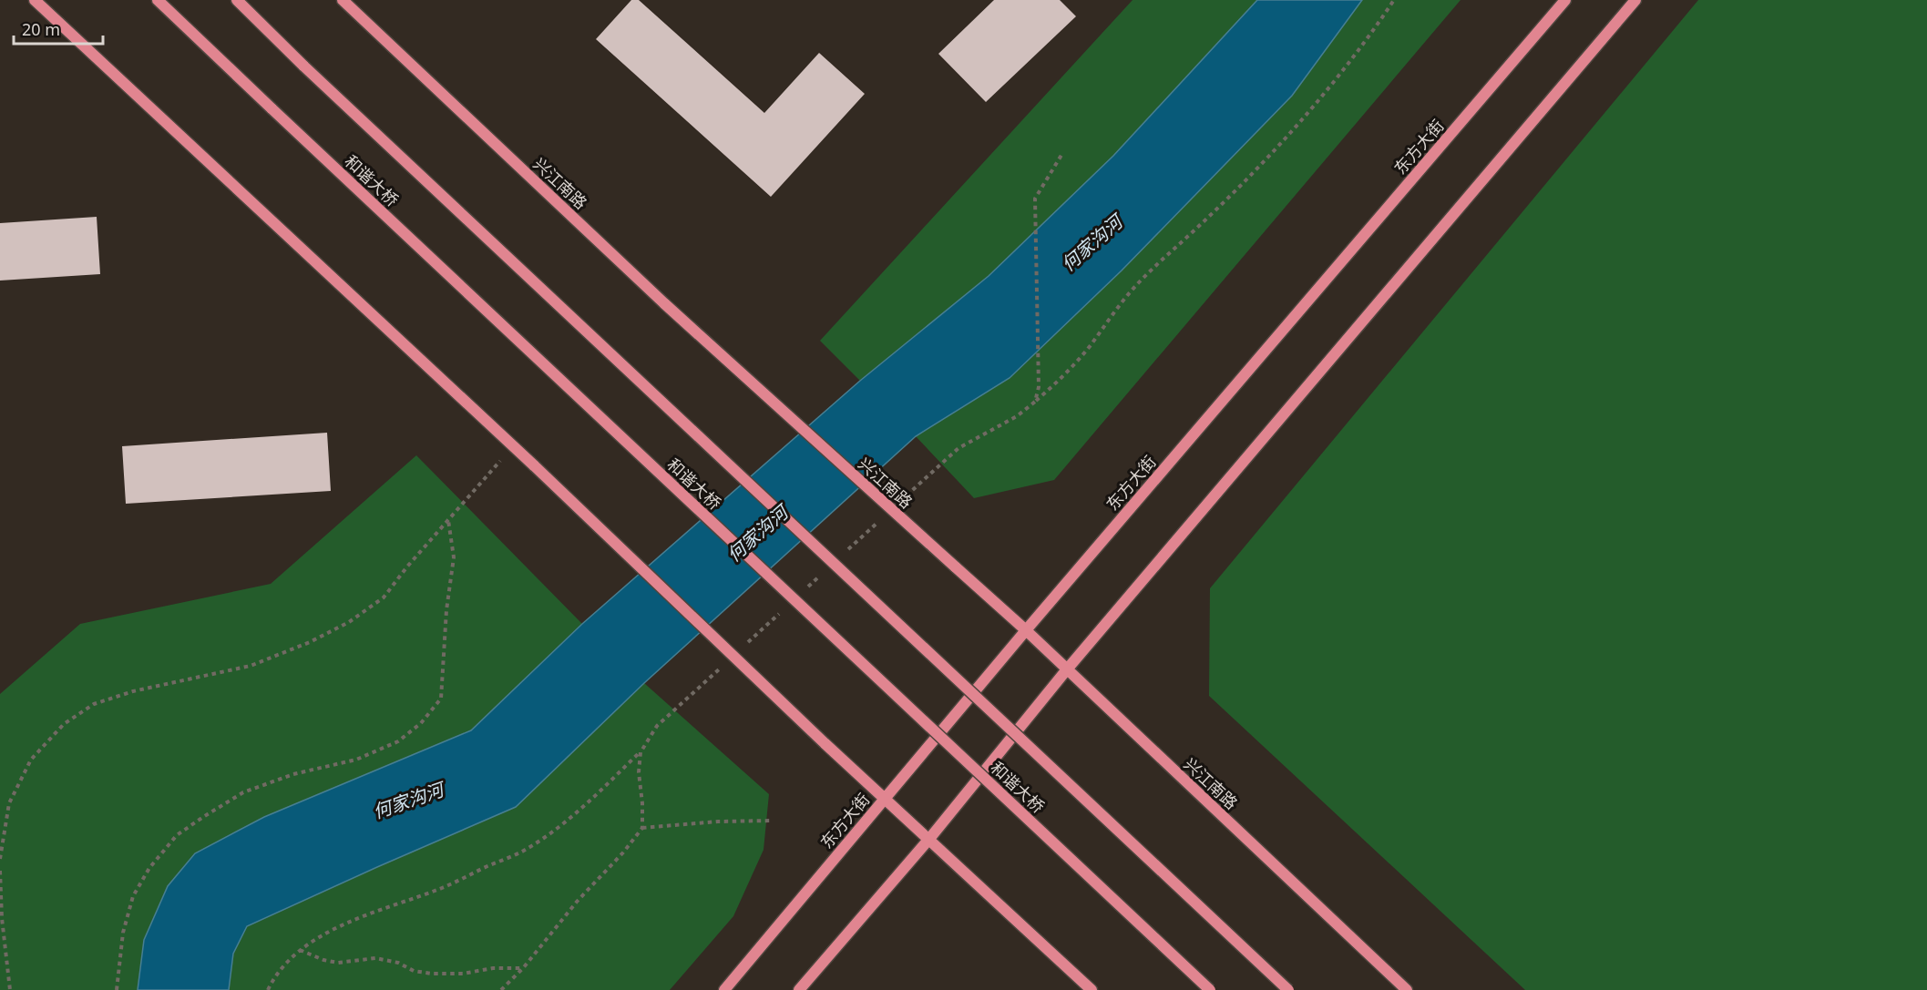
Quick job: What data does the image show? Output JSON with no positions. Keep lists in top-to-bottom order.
{
  "streets": {
    "main road": ["东方大街", "和谐大桥", "兴江南路"]
  },
  "crossings": [
    ["东方大街", "兴江南路"]
  ],
  "water": ["何家沟河"],
  "scale_bar": "20 m"
}
